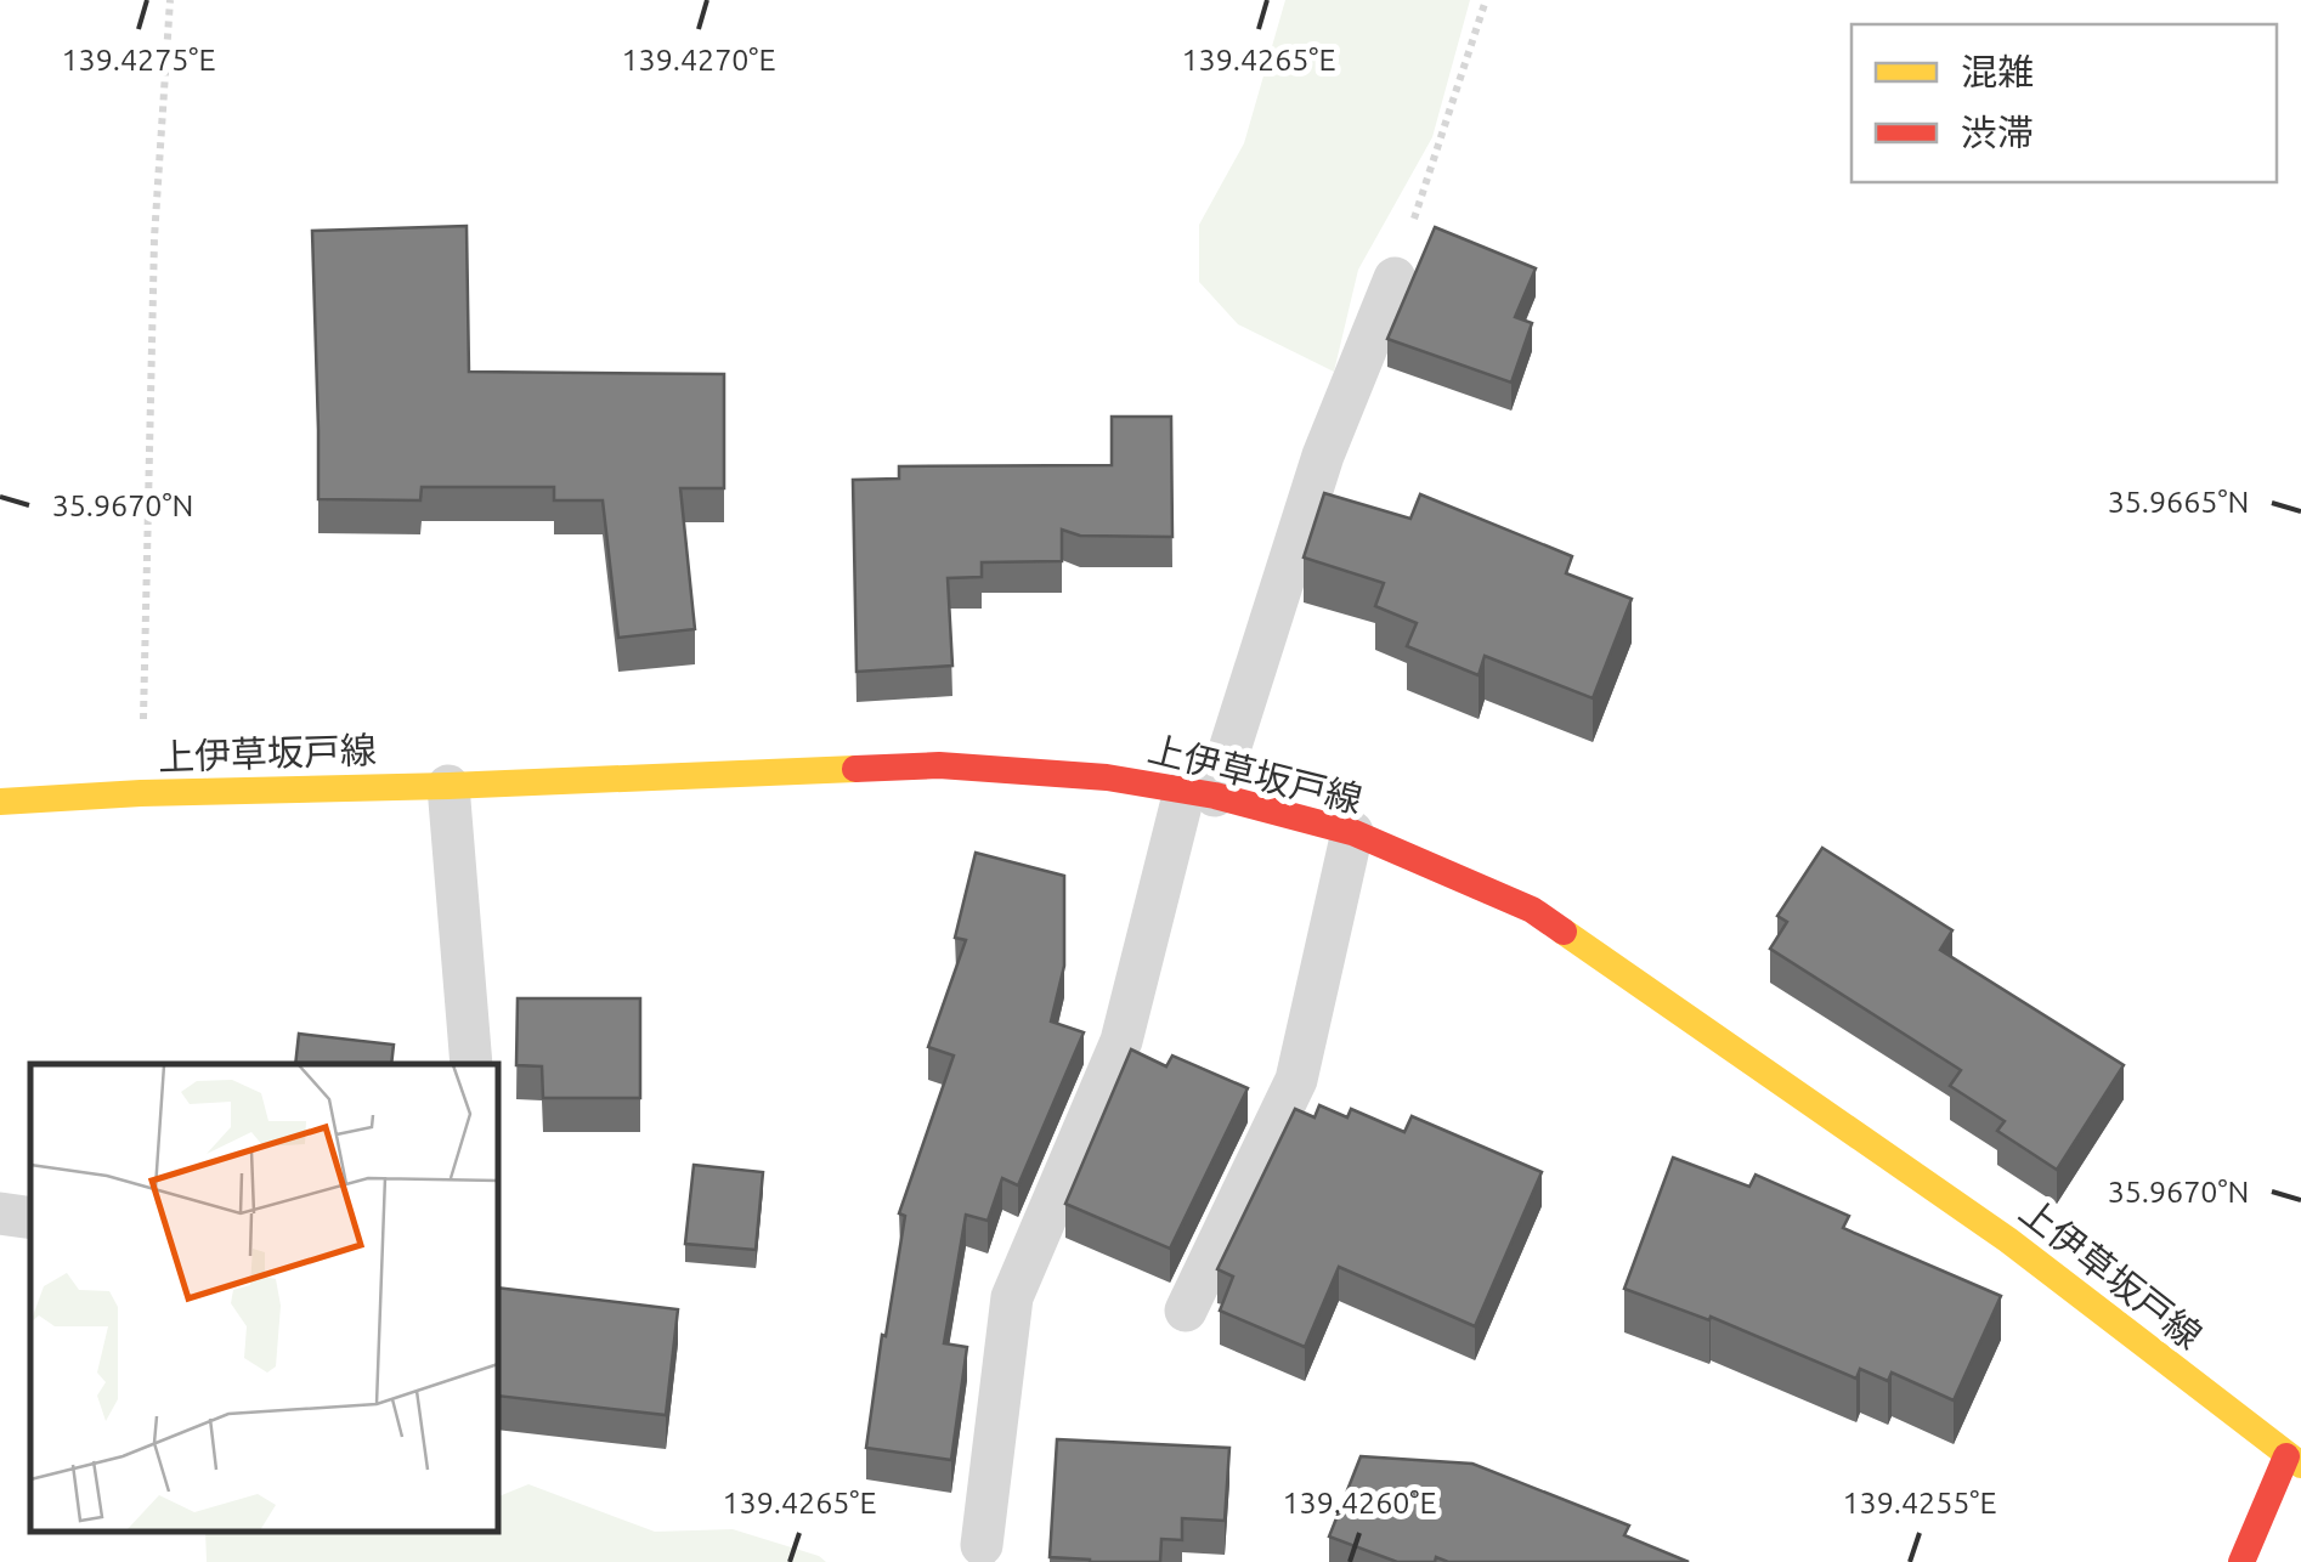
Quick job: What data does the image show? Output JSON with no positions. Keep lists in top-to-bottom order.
{
  "streets": {
    "main road": ["上伊草坂戸線"]
  },
  "legend": ["混雑", "渋滞"],
  "coordinates": [
    "139.4275°E",
    "139.4270°E",
    "139.4265°E",
    "35.9665°N",
    "35.9670°N",
    "139.4260°E",
    "139.4255°E"
  ]
}
